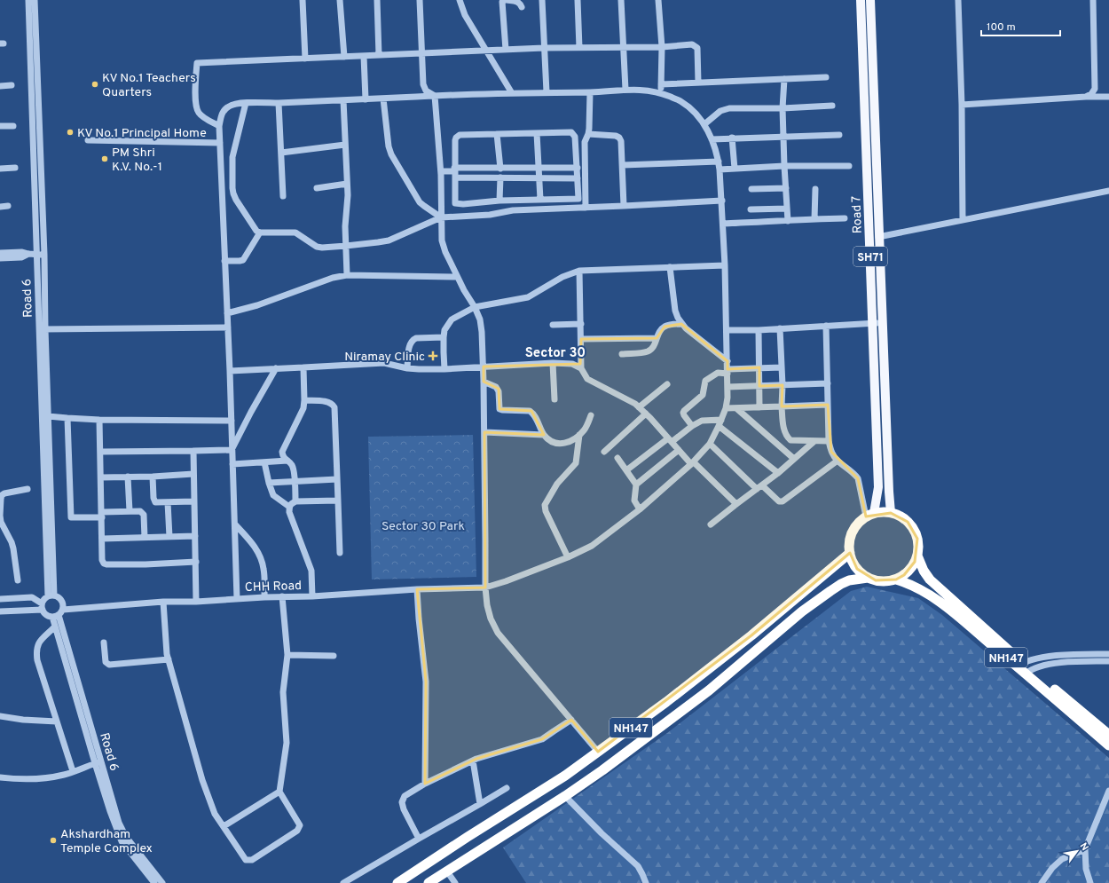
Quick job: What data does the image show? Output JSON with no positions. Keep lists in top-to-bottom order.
{
  "streets": {
    "highway": ["NH147"],
    "main road": ["Road 7", "SH71"],
    "street": ["Road 6", "CHH Road"]
  },
  "crossings": [
    ["Road 7", "NH147"],
    ["Road 6", "CHH Road"]
  ],
  "districts": ["Sector 30"],
  "parks": ["Sector 30 Park"],
  "places": {
    "other": [
      "KV No.1 Teachers Quarters",
      "KV No.1 Principal Home",
      "PM Shri K.V. No.-1",
      "Akshardham Temple Complex"
    ],
    "health": ["Niramay Clinic"]
  },
  "scale_bar": "100 m",
  "north": "top right"
}
